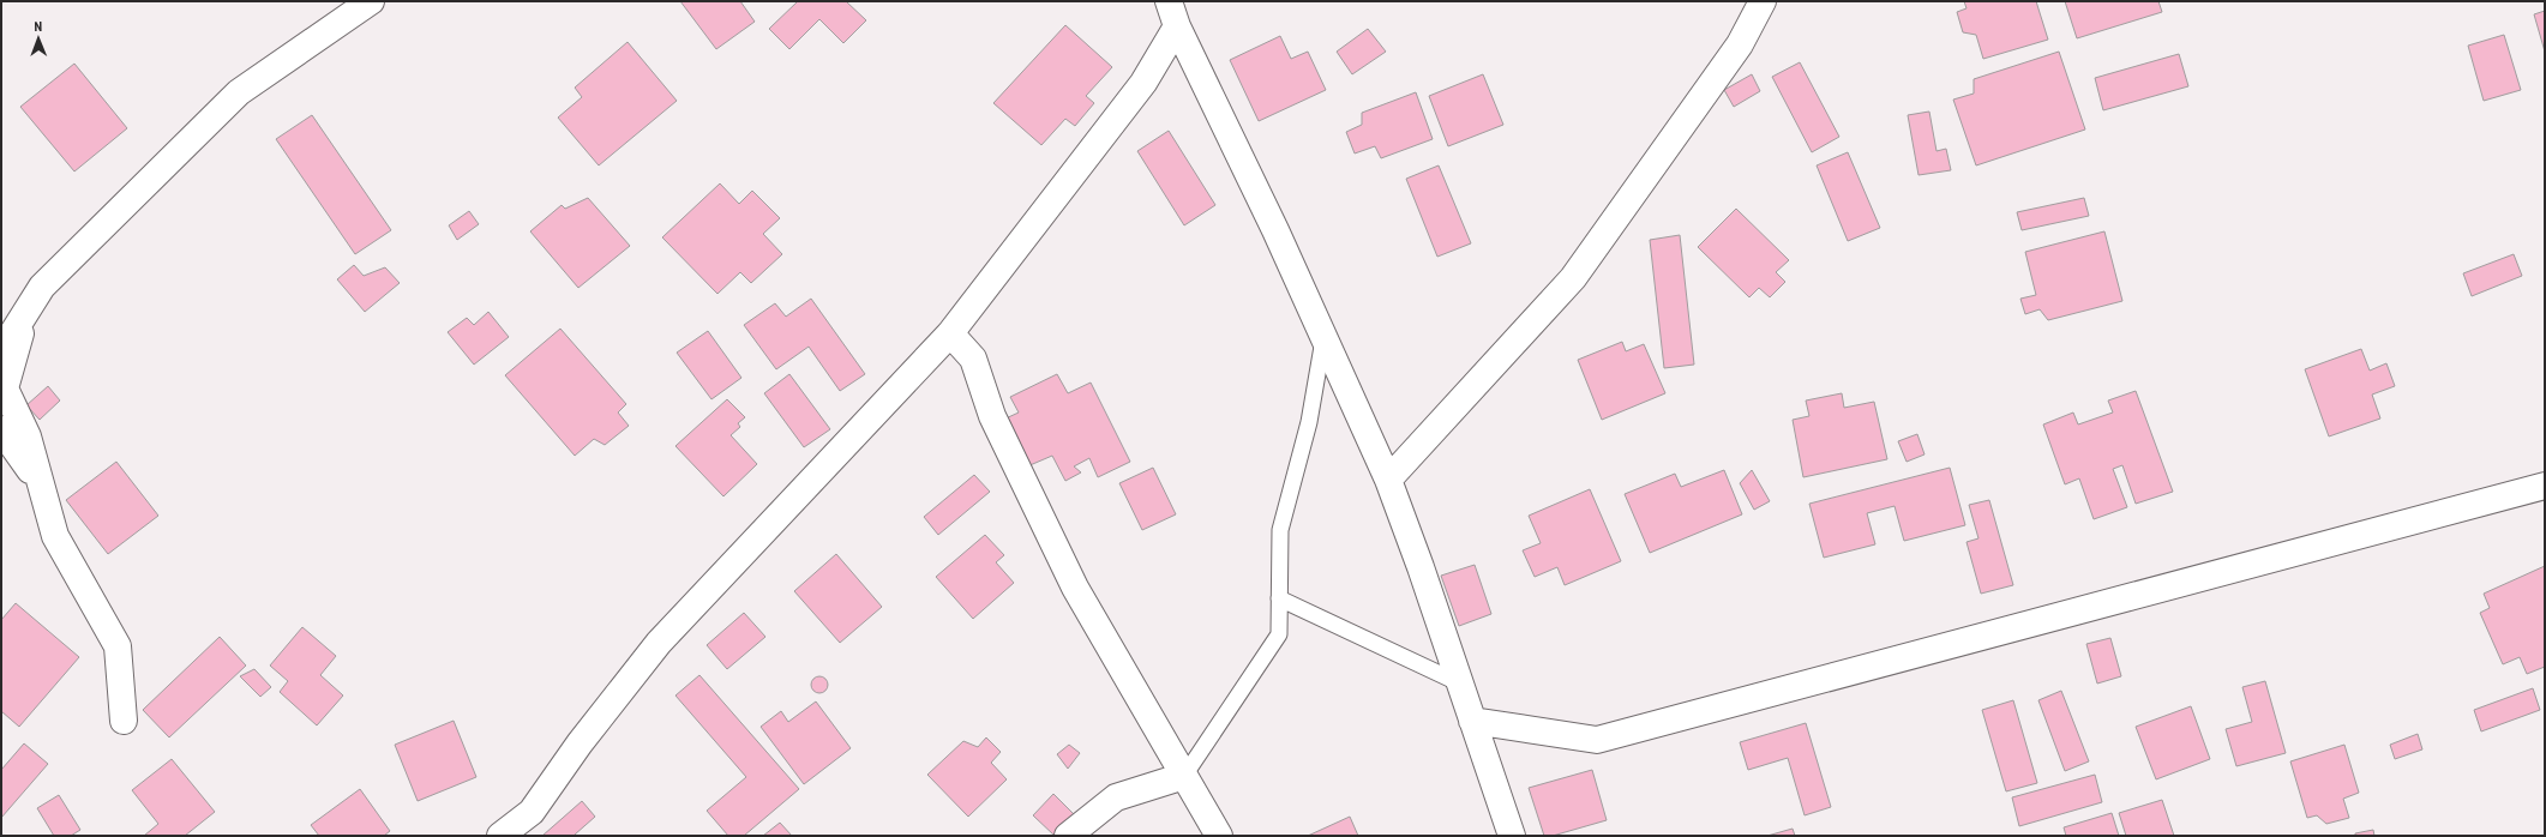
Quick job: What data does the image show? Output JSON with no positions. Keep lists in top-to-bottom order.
{
  "north": "top"
}
